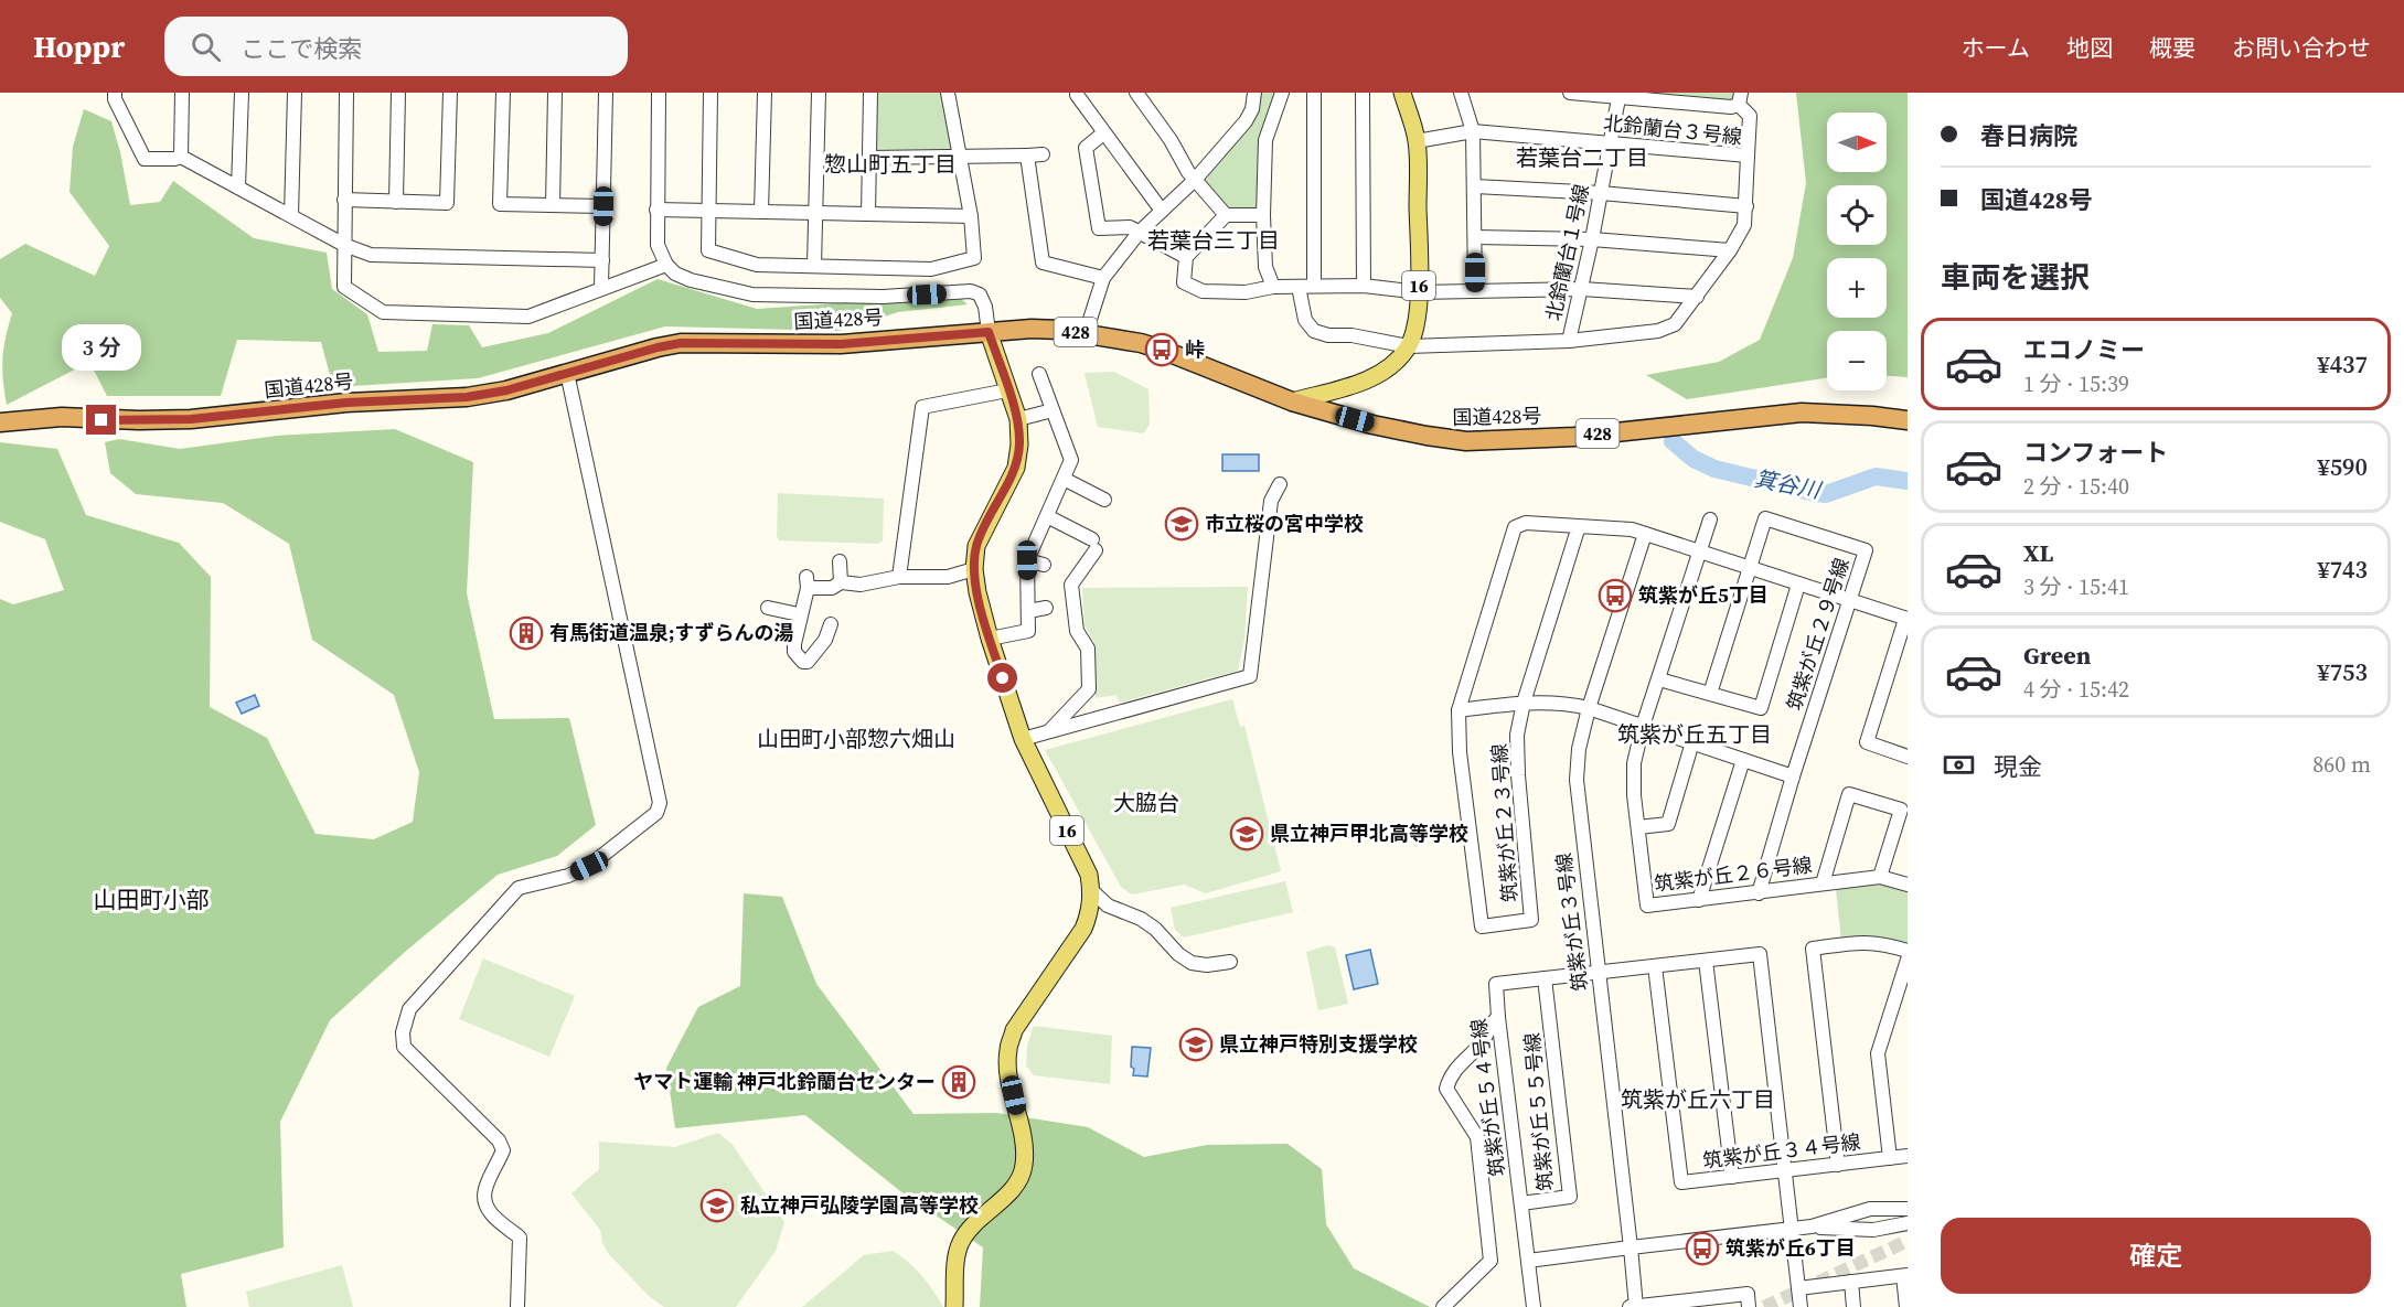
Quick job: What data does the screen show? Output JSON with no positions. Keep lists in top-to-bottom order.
{
  "streets": {
    "highway": ["国道428号", "428"],
    "main road": ["16"],
    "street": [
      "北鈴蘭台３号線",
      "北鈴蘭台１号線",
      "筑紫が丘２９号線",
      "筑紫が丘２３号線",
      "筑紫が丘２６号線",
      "筑紫が丘３号線",
      "筑紫が丘５４号線",
      "筑紫が丘５５号線",
      "筑紫が丘３４号線"
    ]
  },
  "crossings": [
    ["北鈴蘭台３号線", "北鈴蘭台１号線"],
    ["北鈴蘭台３号線", "16"],
    ["北鈴蘭台１号線", "16"],
    ["16", "国道428号"],
    ["筑紫が丘２９号線", "筑紫が丘２３号線"],
    ["筑紫が丘２９号線", "筑紫が丘２６号線"],
    ["筑紫が丘２３号線", "筑紫が丘２６号線"],
    ["筑紫が丘２３号線", "筑紫が丘３号線"],
    ["筑紫が丘３号線", "筑紫が丘５４号線"],
    ["筑紫が丘５４号線", "筑紫が丘５５号線"],
    ["筑紫が丘５４号線", "筑紫が丘３４号線"]
  ],
  "districts": [
    "若葉台二丁目",
    "惣山町五丁目",
    "若葉台三丁目",
    "筑紫が丘五丁目",
    "山田町小部惣六畑山",
    "大脇台",
    "山田町小部",
    "筑紫が丘六丁目"
  ],
  "water": ["箕谷川"],
  "places": {
    "bus stop": ["峠", "筑紫が丘5丁目", "筑紫が丘6丁目"],
    "school or university": [
      "市立桜の宮中学校",
      "県立神戸甲北高等学校",
      "県立神戸特別支援学校",
      "私立神戸弘陵学園高等学校"
    ],
    "building": ["有馬街道温泉;すずらんの湯", "ヤマト運輸 神戸北鈴蘭台センター"]
  },
  "north": "right",
  "page": {
    "header": "Hoppr",
    "search": "ここで検索",
    "nav": [
      "ホーム",
      "地図",
      "概要",
      "お問い合わせ"
    ],
    "banner": ["春日病院", "国道428号"],
    "map_buttons": ["+", "−"],
    "heading": "車両を選択",
    "list": [
      {
        "name": "エコノミー",
        "note": "1 分 · 15:39",
        "value": "¥437"
      },
      {
        "name": "コンフォート",
        "note": "2 分 · 15:40",
        "value": "¥590"
      },
      {
        "name": "XL",
        "note": "3 分 · 15:41",
        "value": "¥743"
      },
      {
        "name": "Green",
        "note": "4 分 · 15:42",
        "value": "¥753"
      }
    ],
    "bubble": "3 分",
    "pay": ["現金", "860 m"],
    "buttons": "確定"
  }
}
